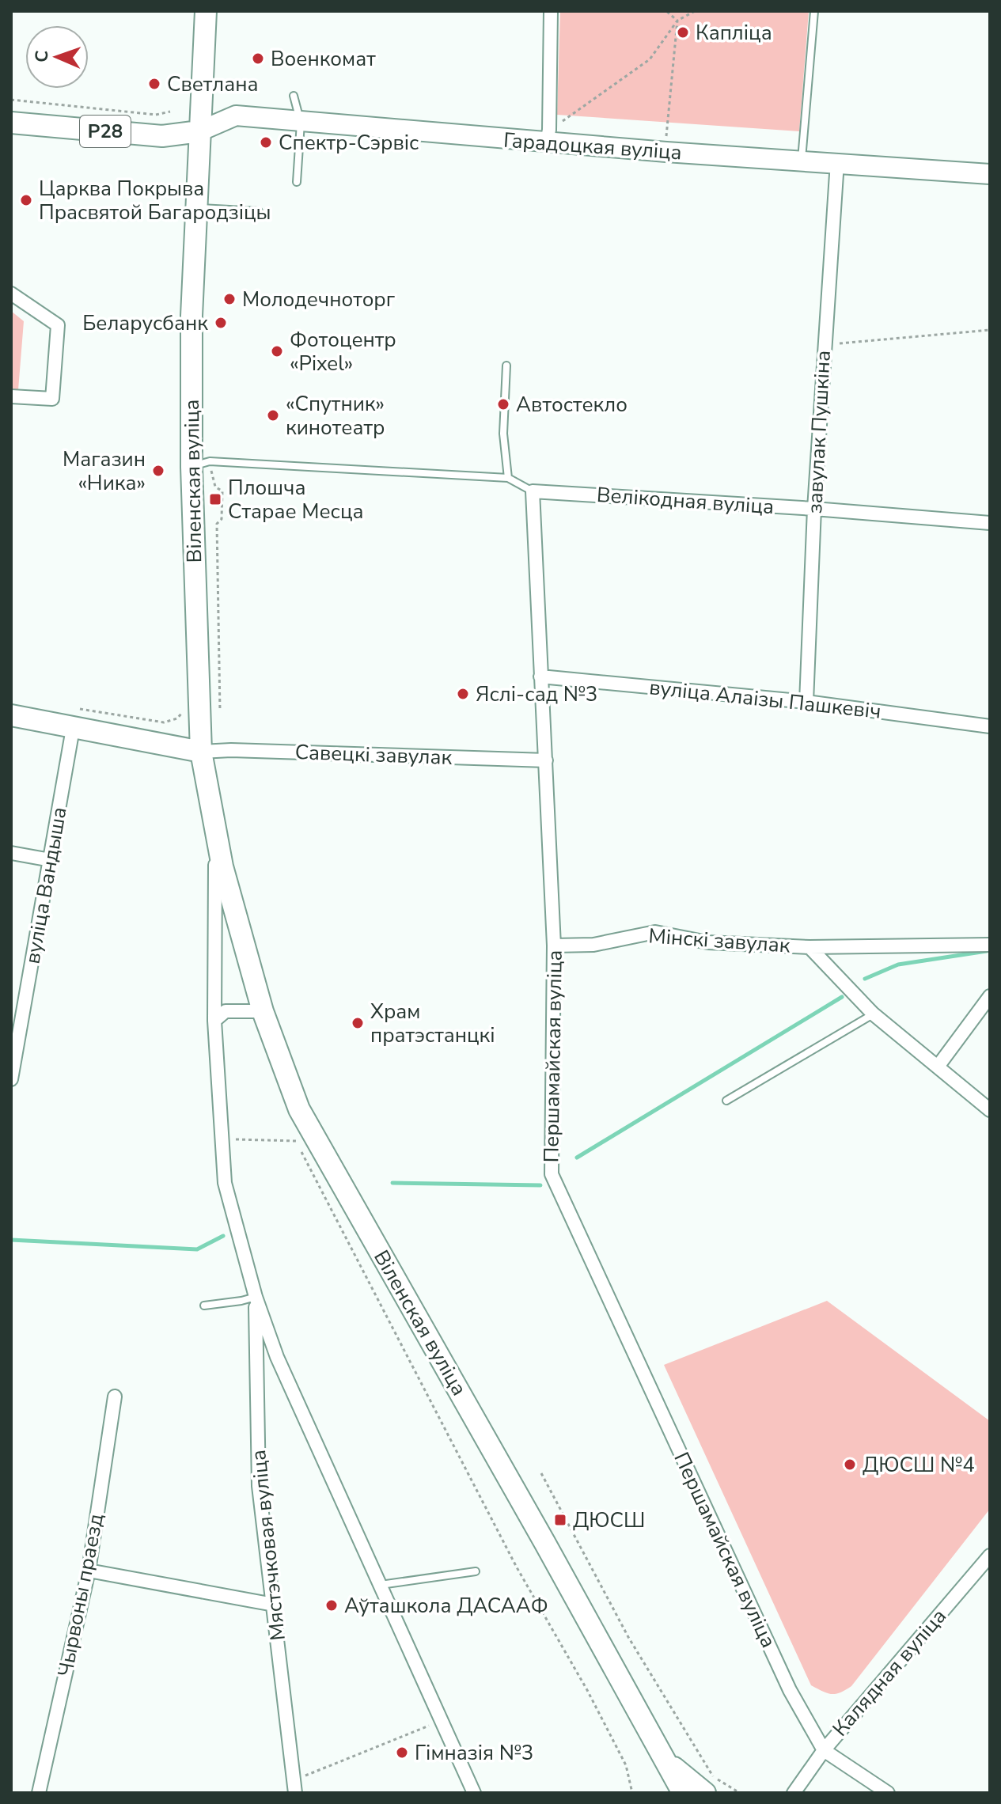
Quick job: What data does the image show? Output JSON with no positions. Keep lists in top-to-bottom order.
{
  "streets": {
    "main road": ["Р28", "Віленская вуліца"],
    "street": [
      "Гарадоцкая вуліца",
      "завулак Пушкіна",
      "Велікодная вуліца",
      "вуліца Алаізы Пашкевіч",
      "Савецкі завулак",
      "вуліца Вандыша",
      "Мінскі завулак",
      "Першамайская вуліца",
      "Мястэчковая вуліца",
      "Чырвоны праезд",
      "Калядная вуліца"
    ]
  },
  "crossings": [
    ["Р28", "Гарадоцкая вуліца"],
    ["Р28", "Віленская вуліца"],
    ["Гарадоцкая вуліца", "завулак Пушкіна"],
    ["Гарадоцкая вуліца", "Віленская вуліца"],
    ["завулак Пушкіна", "Велікодная вуліца"],
    ["завулак Пушкіна", "вуліца Алаізы Пашкевіч"],
    ["Віленская вуліца", "Савецкі завулак"],
    ["Віленская вуліца", "Мястэчковая вуліца"],
    ["Велікодная вуліца", "Першамайская вуліца"],
    ["вуліца Алаізы Пашкевіч", "Першамайская вуліца"],
    ["Савецкі завулак", "Першамайская вуліца"],
    ["Мінскі завулак", "Першамайская вуліца"],
    ["Першамайская вуліца", "Калядная вуліца"]
  ],
  "places": {
    "other": [
      "Капліца",
      "Военкомат",
      "Светлана",
      "Спектр-Сэрвіс",
      "Царква Покрыва Прасвятой Багародзіцы",
      "Молодечноторг",
      "Беларусбанк",
      "Фотоцентр «Pixel»",
      "Автостекло",
      "«Спутник» кинотеатр",
      "Магазин «Ника»",
      "Яслі-сад №3",
      "Храм пратэстанцкі",
      "ДЮСШ №4",
      "Аўташкола ДАСААФ",
      "Гімназія №3"
    ],
    "transit": ["Плошча Старае Месца", "ДЮСШ"]
  },
  "north": "left"
}
